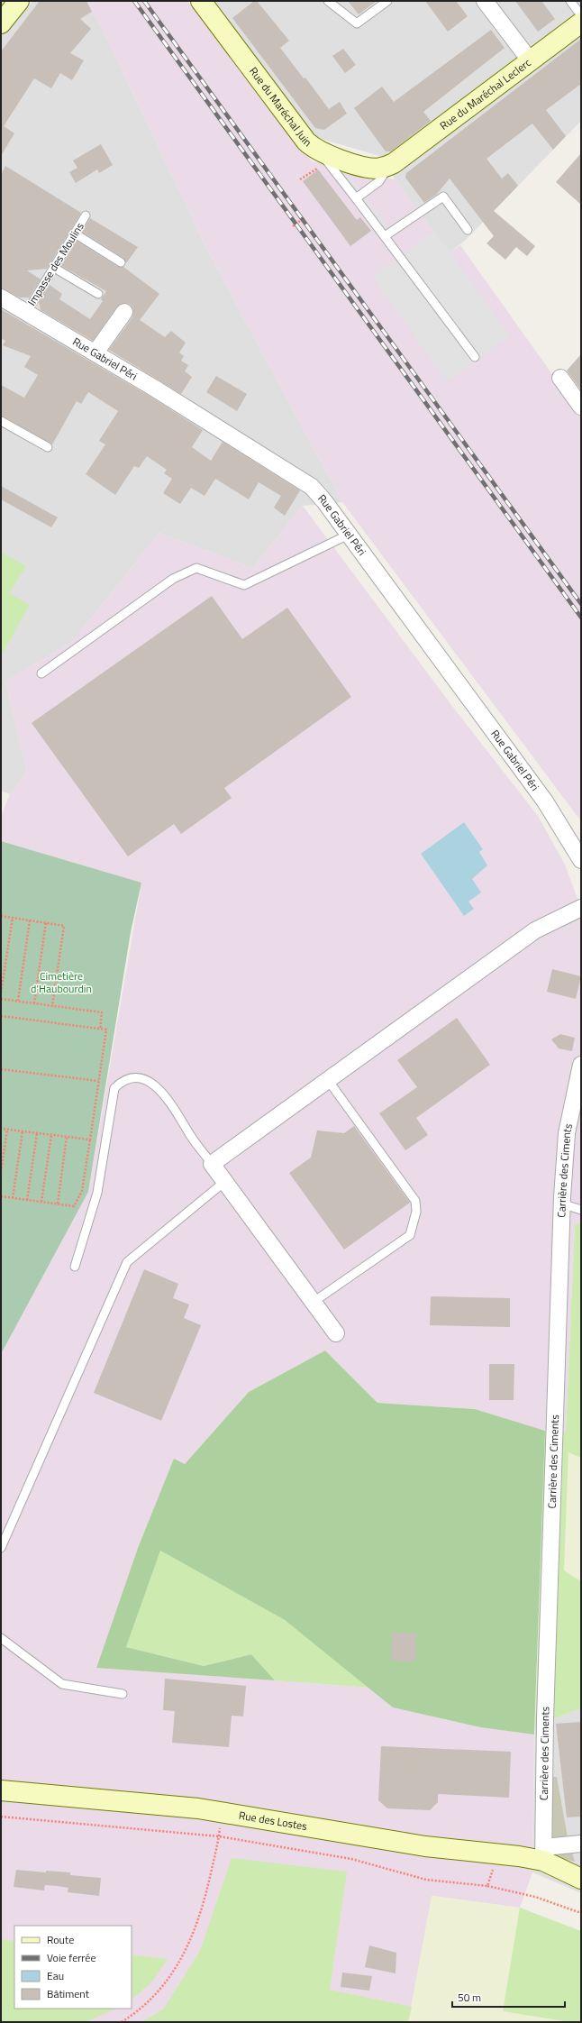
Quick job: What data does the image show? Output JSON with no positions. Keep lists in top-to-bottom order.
{
  "streets": {
    "main road": ["Rue du Maréchal Leclerc", "Rue du Maréchal Juin", "Rue des Lostes"],
    "street": ["Rue Gabriel Péri", "Carrière des Ciments"],
    "lane": ["Impasse des Moulins"]
  },
  "crossings": [
    ["Rue du Maréchal Leclerc", "Rue du Maréchal Juin"],
    ["Impasse des Moulins", "Rue Gabriel Péri"],
    ["Carrière des Ciments", "Rue des Lostes"]
  ],
  "parks": ["Cimetière d'Haubourdin"],
  "legend": [
    "Route",
    "Voie ferrée",
    "Eau",
    "Bâtiment"
  ],
  "scale_bar": "50 m"
}
